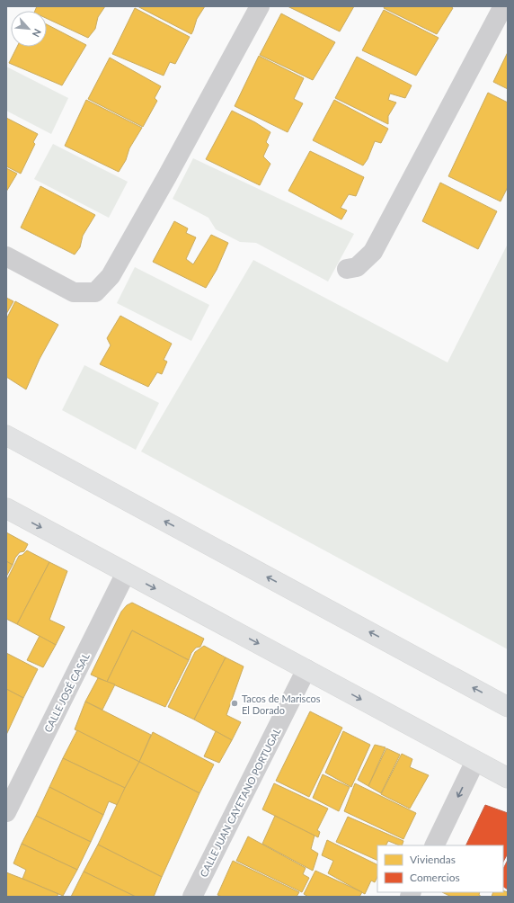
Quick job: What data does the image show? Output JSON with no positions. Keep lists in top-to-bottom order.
{
  "streets": {
    "street": ["CALLE JOSÉ CASAL", "CALLE JUAN CAYETANO PORTUGAL"]
  },
  "places": ["Tacos de Mariscos El Dorado"],
  "legend": ["Viviendas", "Comercios"],
  "north": "bottom right"
}
